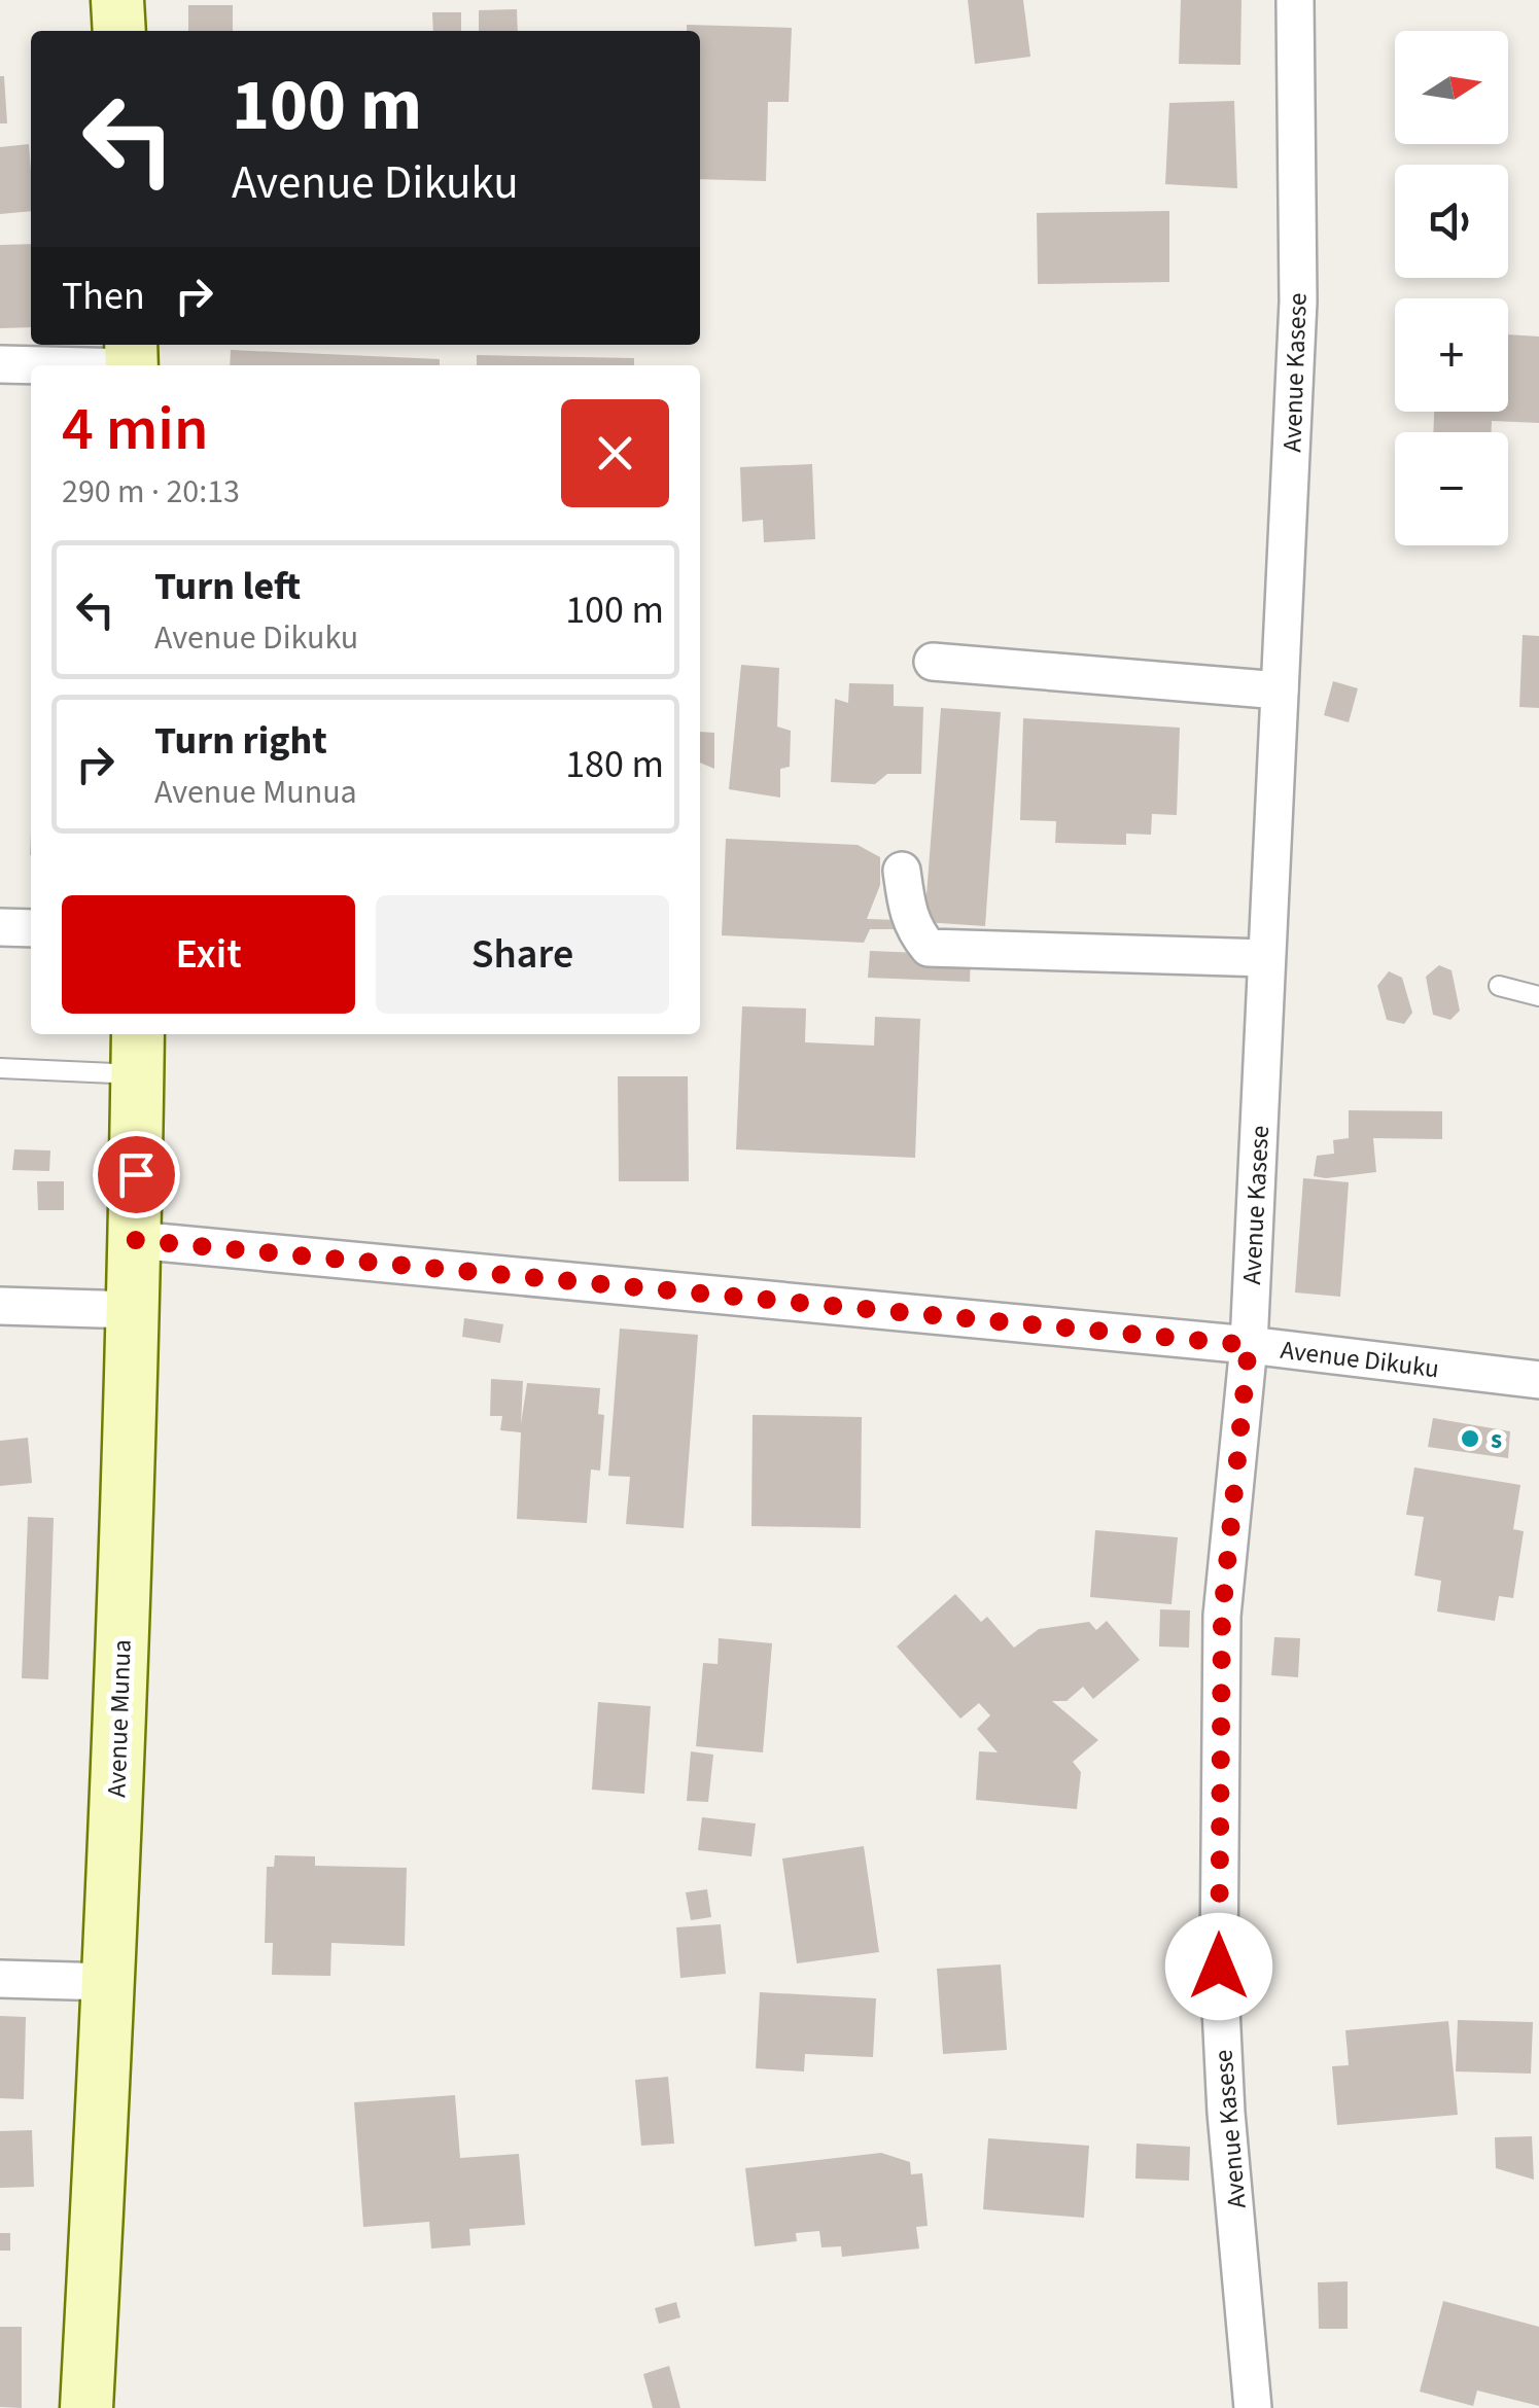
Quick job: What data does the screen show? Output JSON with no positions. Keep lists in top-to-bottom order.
{
  "streets": {
    "main road": ["Avenue Munua"],
    "street": ["Avenue Kasese", "Avenue Dikuku"]
  },
  "crossings": [
    ["Avenue Kasese", "Avenue Dikuku"],
    ["Avenue Dikuku", "Avenue Munua"]
  ],
  "places": ["s"],
  "north": "right",
  "page": {
    "map_buttons": ["+", "−"],
    "turn": ["100 m", "Avenue Dikuku"],
    "then": "Then",
    "heading": ["4 min", "290 m · 20:13"],
    "list": [
      {
        "name": "Turn left",
        "note": "Avenue Dikuku",
        "value": "100 m"
      },
      {
        "name": "Turn right",
        "note": "Avenue Munua",
        "value": "180 m"
      }
    ],
    "buttons": ["Exit", "Share"]
  }
}
